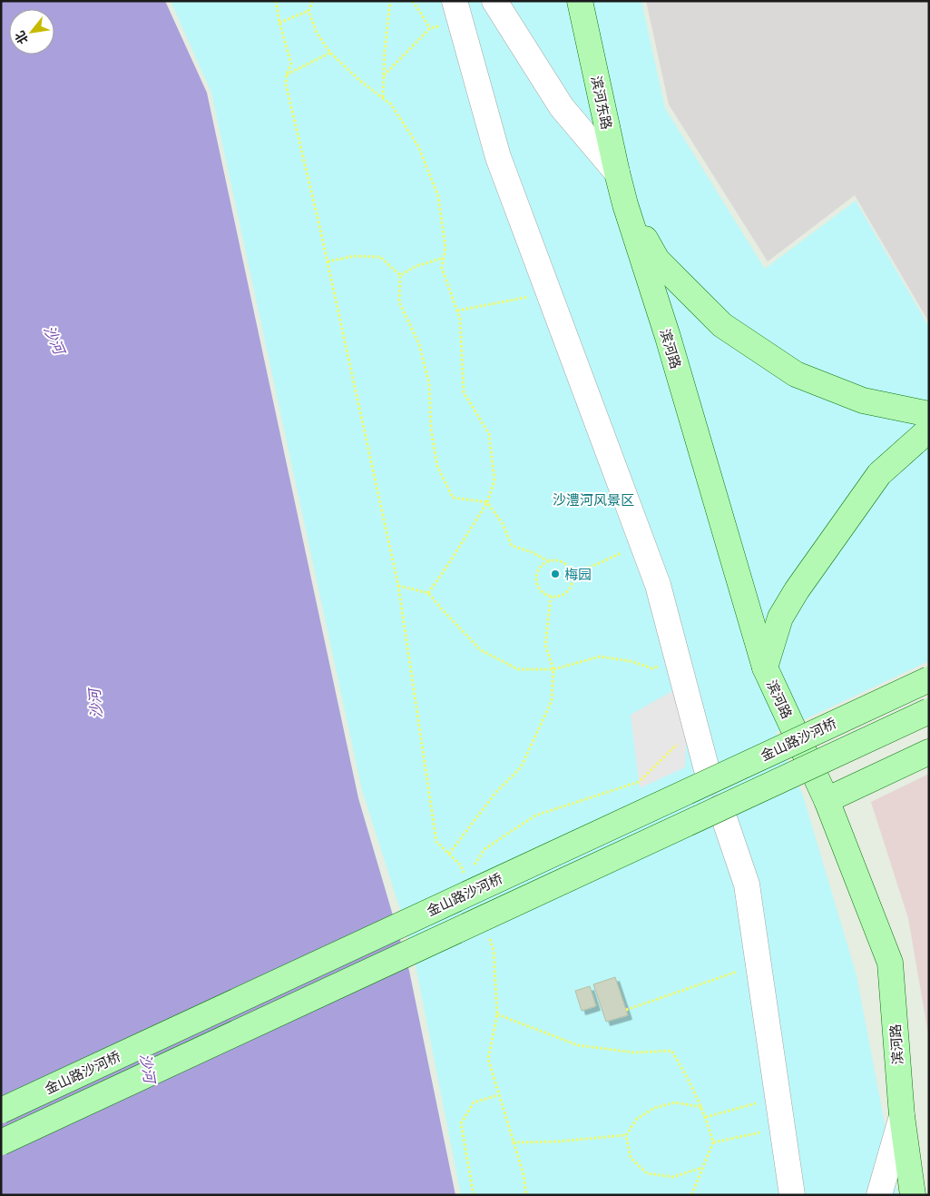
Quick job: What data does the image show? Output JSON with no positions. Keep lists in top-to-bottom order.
{
  "streets": {
    "street": ["滨河东路", "滨河路", "金山路沙河桥"]
  },
  "crossings": [
    ["滨河东路", "滨河路"]
  ],
  "water": ["沙河"],
  "parks": ["沙澧河风景区"],
  "places": ["梅园"],
  "north": "bottom left"
}
